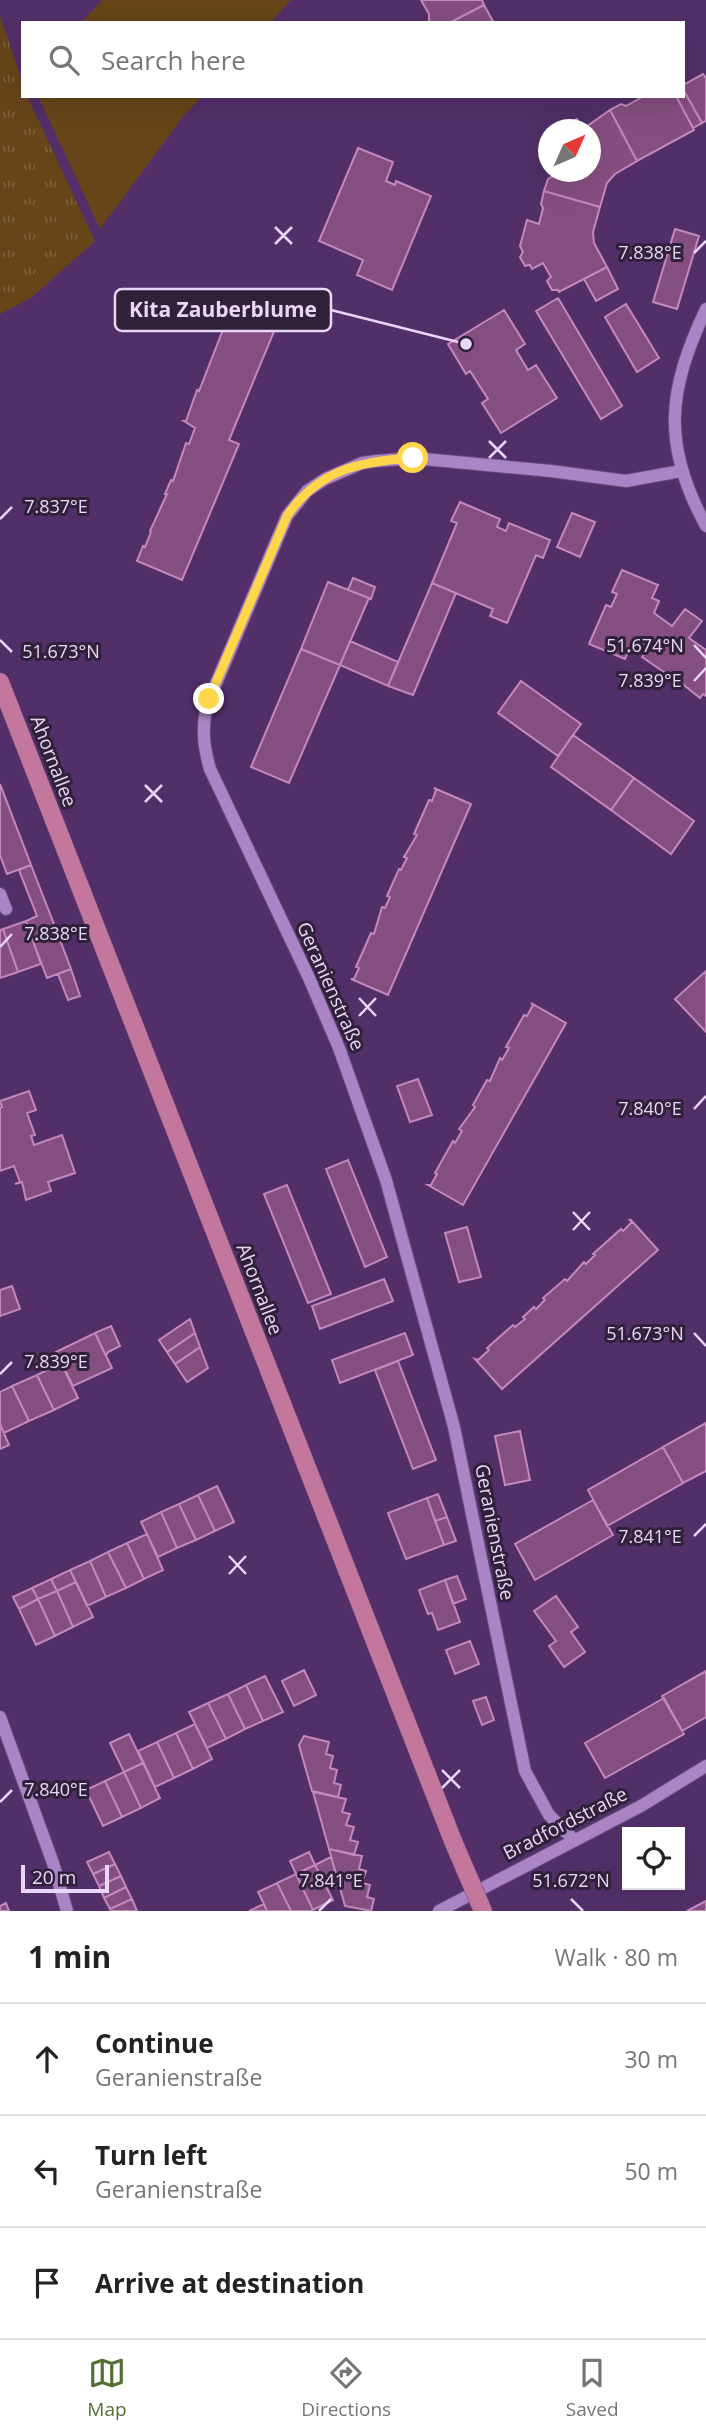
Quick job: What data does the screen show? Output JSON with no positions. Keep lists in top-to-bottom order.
{
  "streets": {
    "main road": ["Ahornallee"],
    "street": ["Geranienstraße", "Bradfordstraße"]
  },
  "crossings": [
    ["Geranienstraße", "Bradfordstraße"]
  ],
  "places": ["Kita Zauberblume"],
  "scale_bar": "20 m",
  "north": "top right",
  "page": {
    "search": "Search here",
    "scale": "20 m",
    "heading": ["1 min", "Walk · 80 m"],
    "list": [
      ["Continue", "Geranienstraße", "30 m"],
      ["Turn left", "Geranienstraße", "50 m"],
      "Arrive at destination"
    ],
    "nav": ["Map", "Directions", "Saved"]
  },
  "coordinates": [
    "7.838°E",
    "7.837°E",
    "51.674°N",
    "51.673°N",
    "7.839°E",
    "7.840°E",
    "7.841°E",
    "51.672°N"
  ]
}
